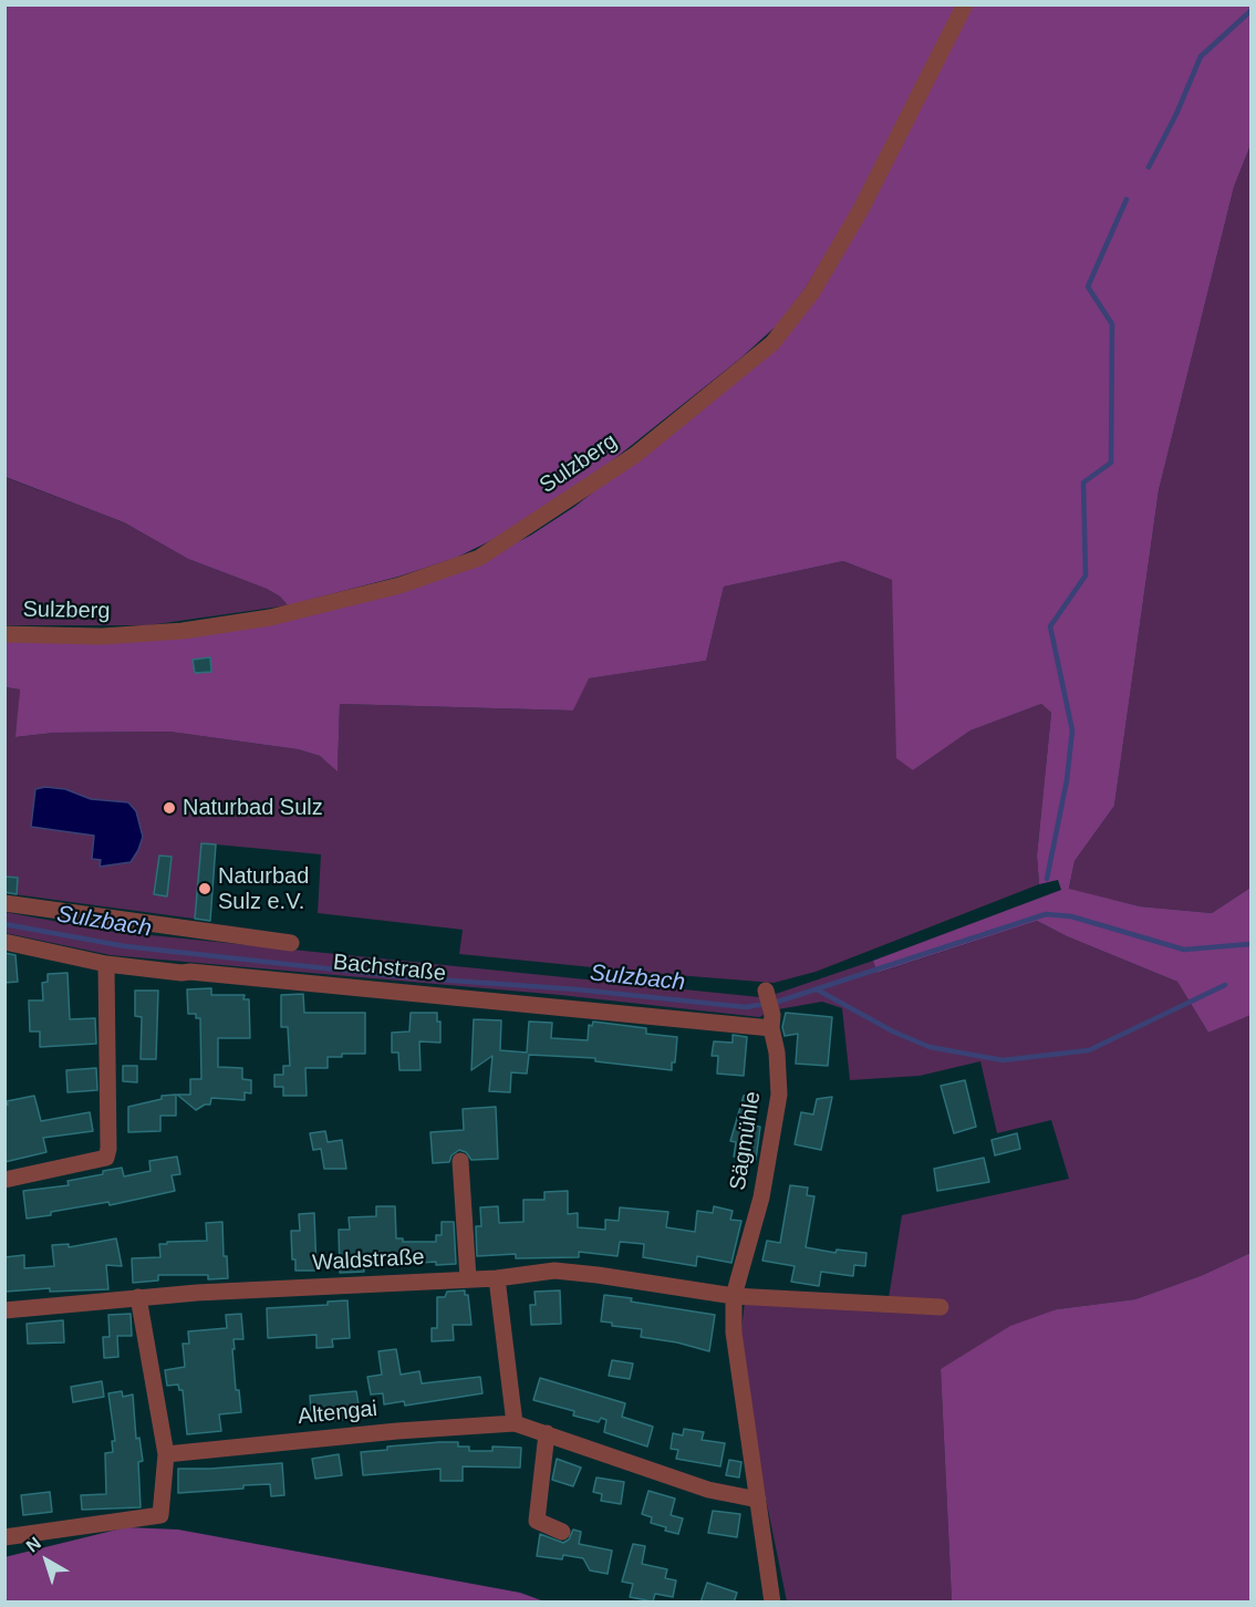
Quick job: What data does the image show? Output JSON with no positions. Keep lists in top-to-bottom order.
{
  "streets": {
    "street": [
      "Sulzberg",
      "Bachstraße",
      "Sägmühle",
      "Waldstraße",
      "Altengai"
    ]
  },
  "crossings": [
    ["Bachstraße", "Sägmühle"],
    ["Sägmühle", "Waldstraße"]
  ],
  "water": ["Sulzbach"],
  "places": ["Naturbad Sulz", "Naturbad Sulz e.V."],
  "north": "top left"
}
